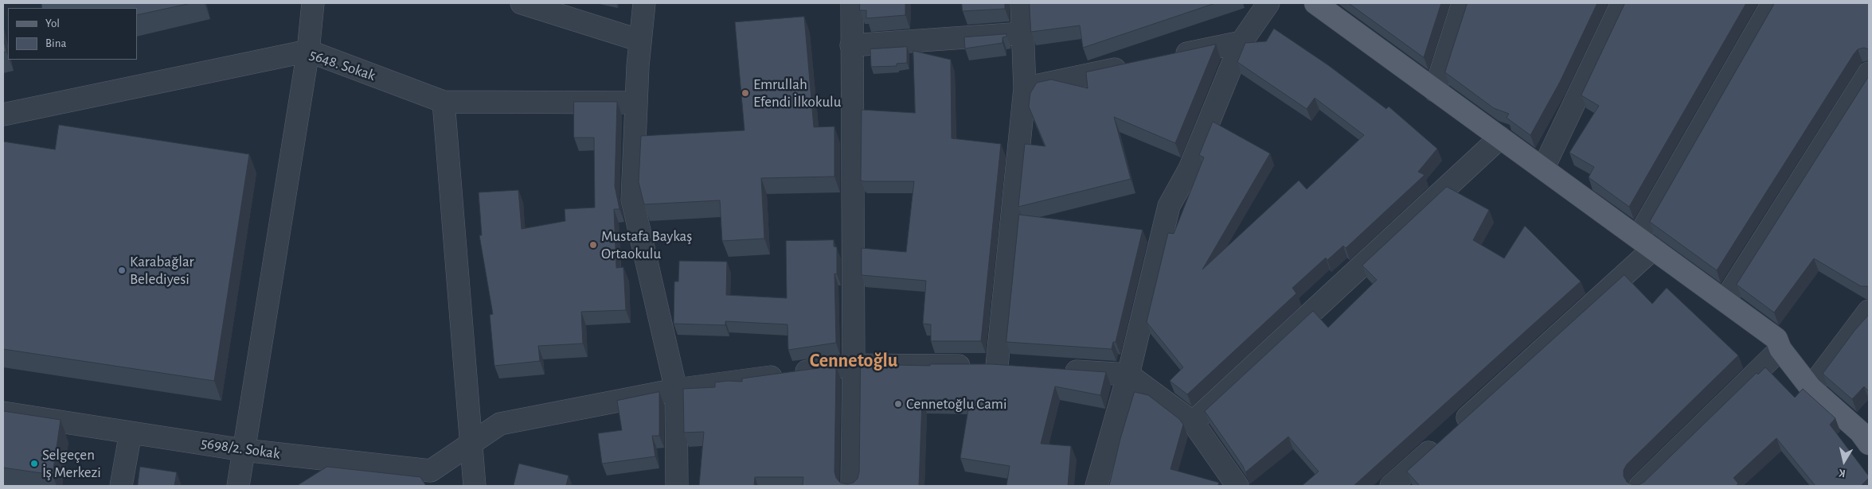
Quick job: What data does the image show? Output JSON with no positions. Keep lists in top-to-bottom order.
{
  "streets": {
    "street": ["5648. Sokak", "5698/2. Sokak"]
  },
  "districts": ["Cennetoğlu"],
  "places": [
    "Emrullah Efendi İlkokulu",
    "Mustafa Baykaş Ortaokulu",
    "Karabağlar Belediyesi",
    "Cennetoğlu Cami",
    "Selgeçen İş Merkezi"
  ],
  "legend": ["Yol", "Bina"],
  "north": "bottom"
}
